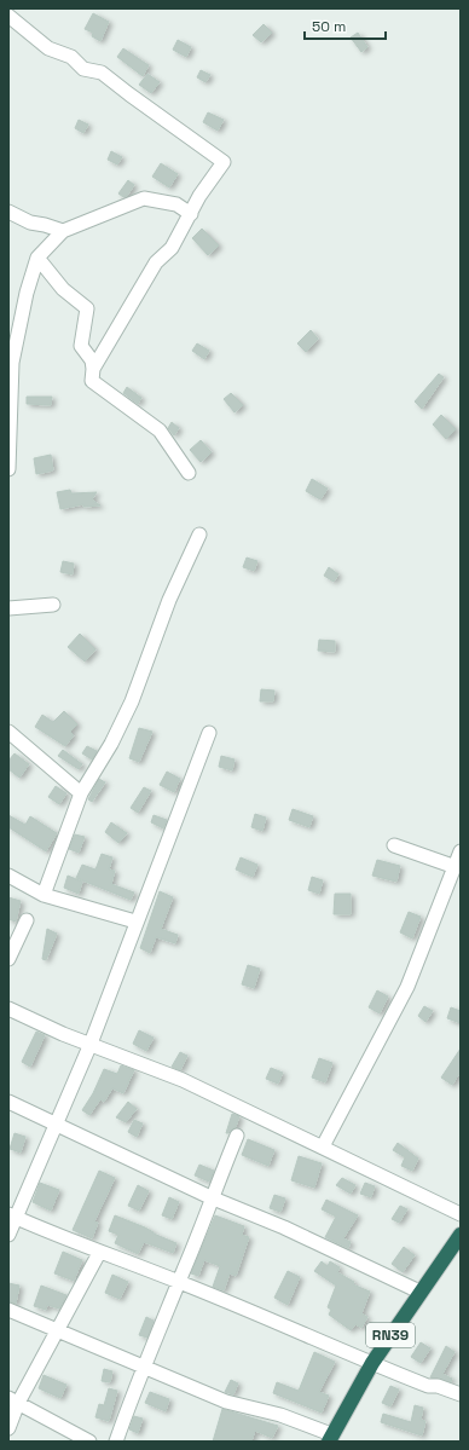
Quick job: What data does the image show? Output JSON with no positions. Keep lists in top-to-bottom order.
{
  "streets": {
    "highway": ["RN39"]
  },
  "scale_bar": "50 m"
}
